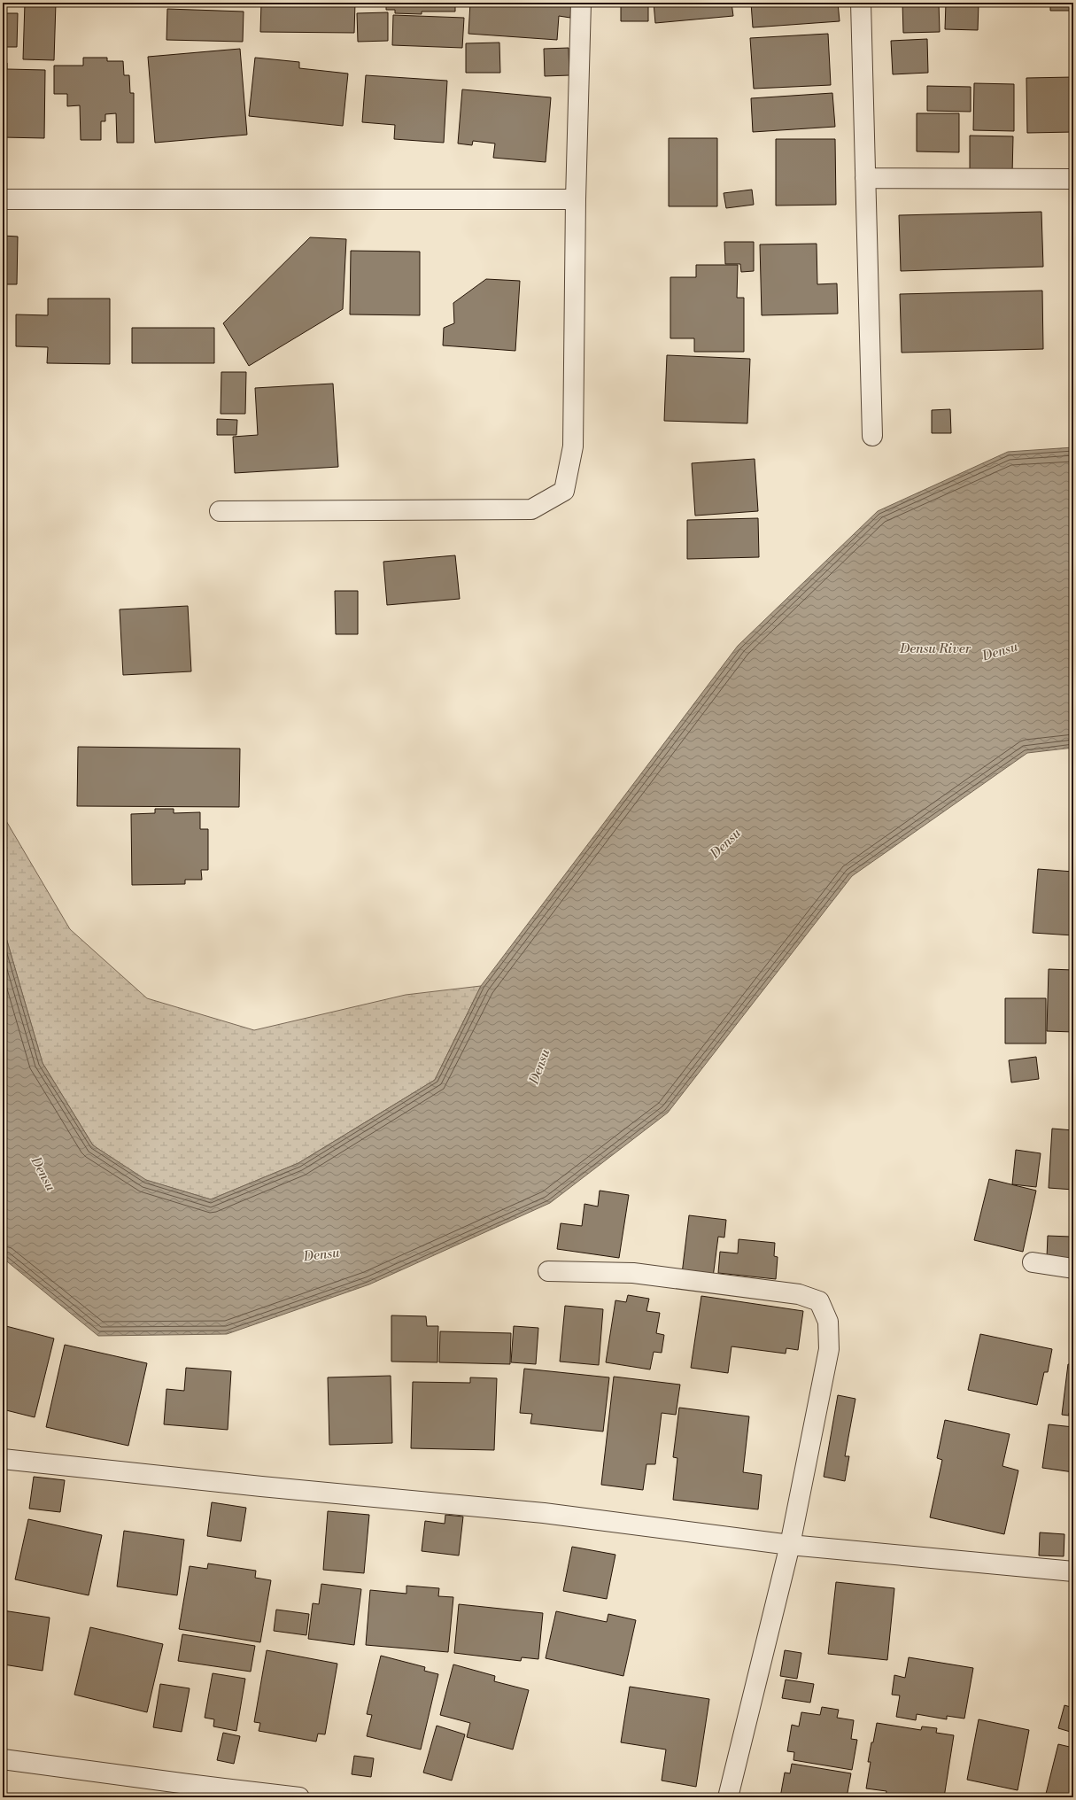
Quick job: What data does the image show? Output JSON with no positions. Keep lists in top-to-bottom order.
{
  "water": ["Densu River", "Densu"]
}
